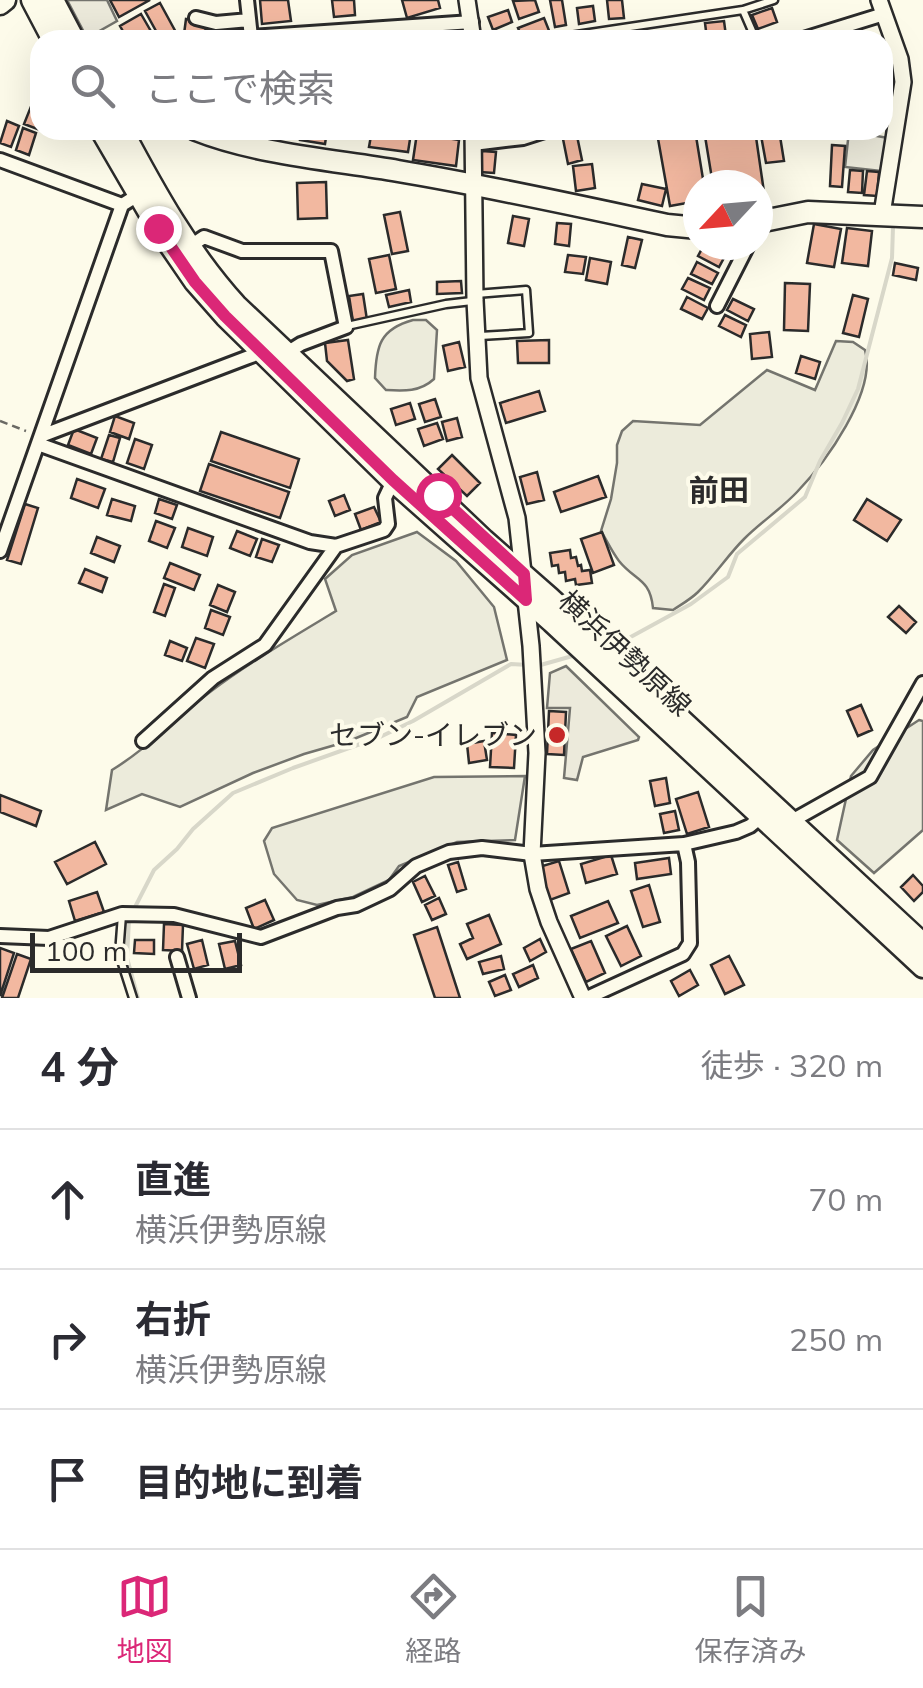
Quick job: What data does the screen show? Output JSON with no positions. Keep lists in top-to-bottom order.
{
  "streets": {
    "main road": ["横浜伊勢原線"]
  },
  "districts": ["前田"],
  "places": ["セブン-イレブン"],
  "scale_bar": "100 m",
  "north": "bottom left",
  "page": {
    "search": "ここで検索",
    "scale": "100 m",
    "heading": ["4 分", "徒歩 · 320 m"],
    "list": [
      ["直進", "横浜伊勢原線", "70 m"],
      ["右折", "横浜伊勢原線", "250 m"],
      "目的地に到着"
    ],
    "nav": ["地図", "経路", "保存済み"]
  }
}
